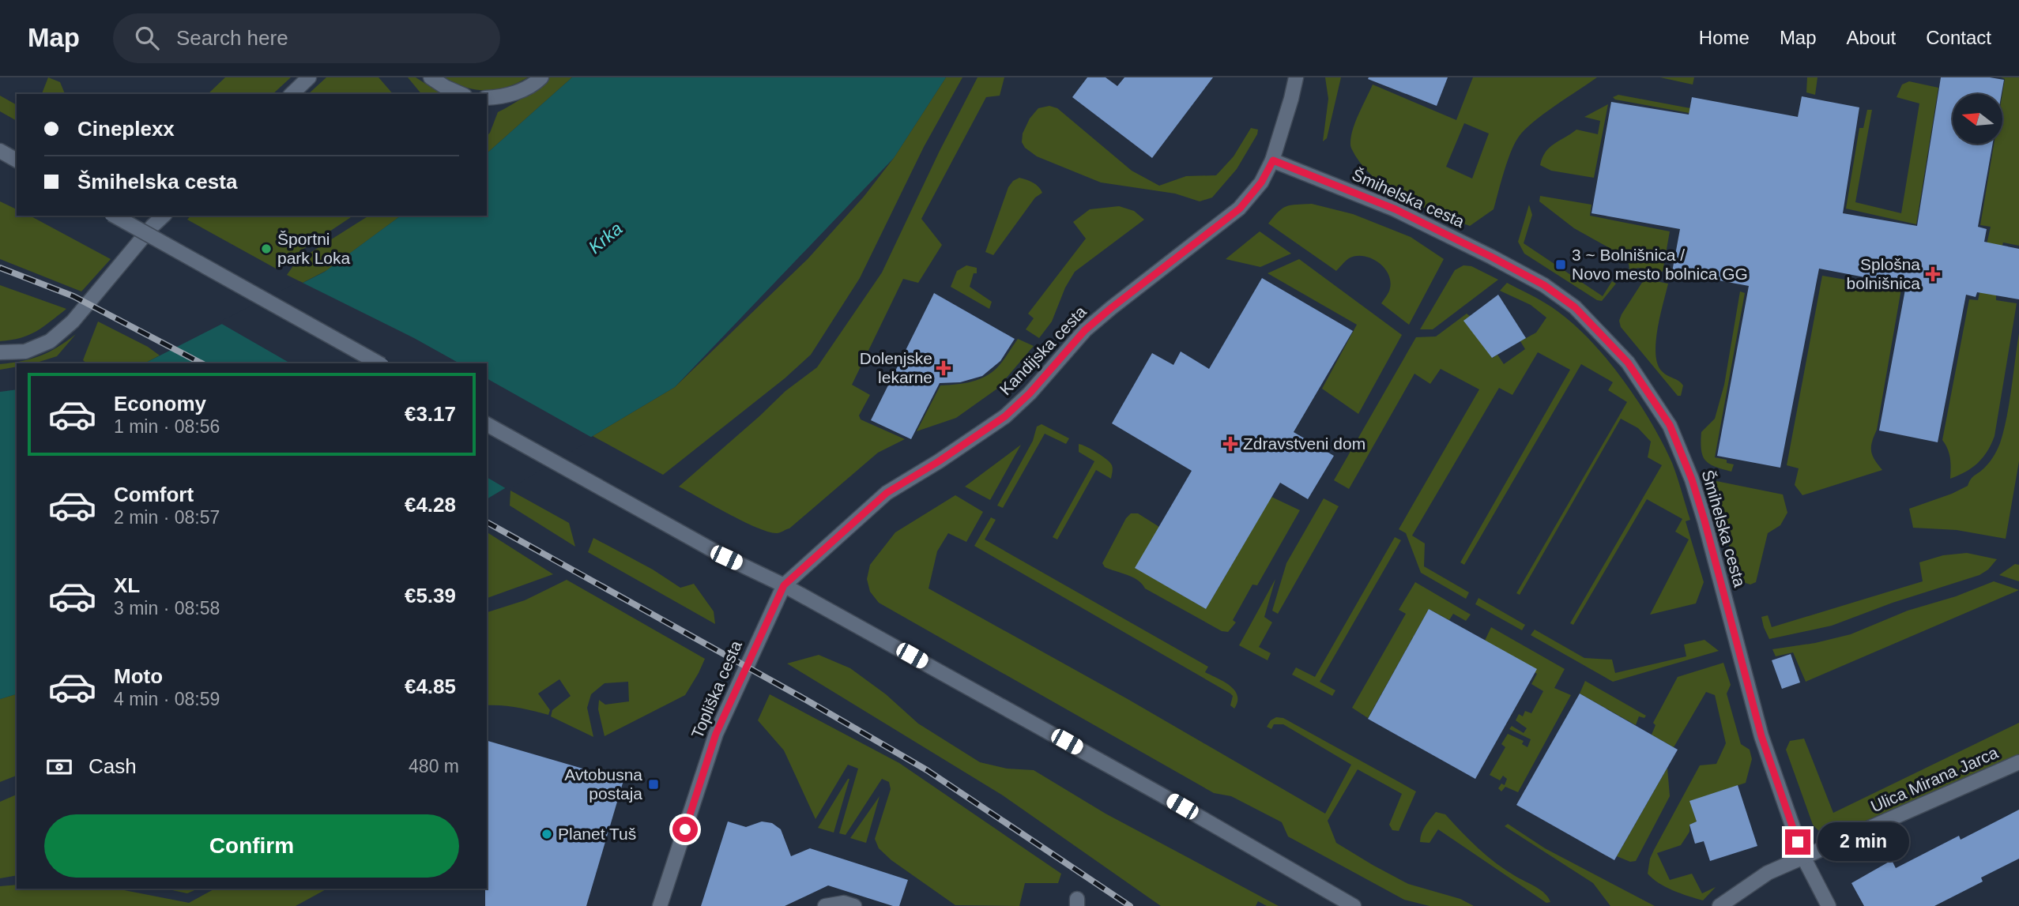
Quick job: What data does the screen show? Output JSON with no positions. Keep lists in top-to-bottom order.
{
  "streets": {
    "street": [
      "Šmihelska cesta",
      "Kandijska cesta",
      "Topliška cesta",
      "Ulica Mirana Jarca"
    ]
  },
  "crossings": [
    ["Šmihelska cesta", "Kandijska cesta"],
    ["Šmihelska cesta", "Ulica Mirana Jarca"],
    ["Kandijska cesta", "Topliška cesta"]
  ],
  "water": ["Krka"],
  "places": {
    "other": ["Športni park Loka", "Planet Tuš"],
    "transit": ["3 ~ Bolnišnica / Novo mesto bolnica GG", "Avtobusna postaja"],
    "health": ["Splošna bolnišnica", "Dolenjske lekarne", "Zdravstveni dom"]
  },
  "north": "left",
  "page": {
    "header": "Map",
    "search": "Search here",
    "nav": [
      "Home",
      "Map",
      "About",
      "Contact"
    ],
    "banner": ["Cineplexx", "Šmihelska cesta"],
    "list": [
      {
        "name": "Economy",
        "note": "1 min · 08:56",
        "value": "€3.17"
      },
      {
        "name": "Comfort",
        "note": "2 min · 08:57",
        "value": "€4.28"
      },
      {
        "name": "XL",
        "note": "3 min · 08:58",
        "value": "€5.39"
      },
      {
        "name": "Moto",
        "note": "4 min · 08:59",
        "value": "€4.85"
      }
    ],
    "pay": ["Cash", "480 m"],
    "buttons": "Confirm",
    "bubble": "2 min"
  }
}
